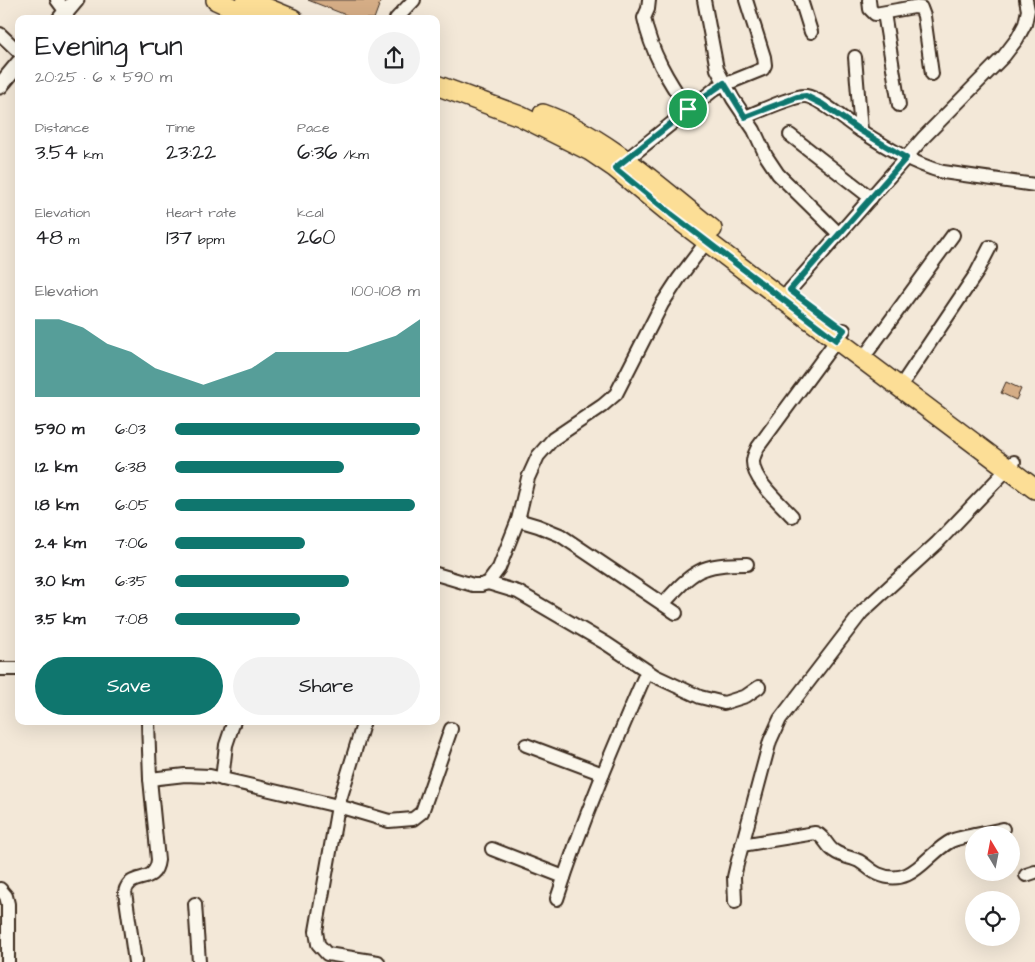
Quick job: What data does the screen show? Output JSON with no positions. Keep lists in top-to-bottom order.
{
  "north": "top",
  "page": {
    "heading": ["Evening run", "20:25 · 6 × 590 m"],
    "stats": [
      ["Distance", "3.54 km"],
      ["Time", "23:22"],
      ["Pace", "6:36 /km"],
      ["Elevation", "48 m"],
      ["Heart rate", "137 bpm"],
      ["kcal", "260"]
    ],
    "chart": ["Elevation", "100–108 m"],
    "list": [
      {
        "name": "590 m",
        "note": "6:03"
      },
      {
        "name": "1.2 km",
        "note": "6:38"
      },
      {
        "name": "1.8 km",
        "note": "6:05"
      },
      {
        "name": "2.4 km",
        "note": "7:06"
      },
      {
        "name": "3.0 km",
        "note": "6:35"
      },
      {
        "name": "3.5 km",
        "note": "7:08"
      }
    ],
    "buttons": ["Save", "Share"]
  }
}
